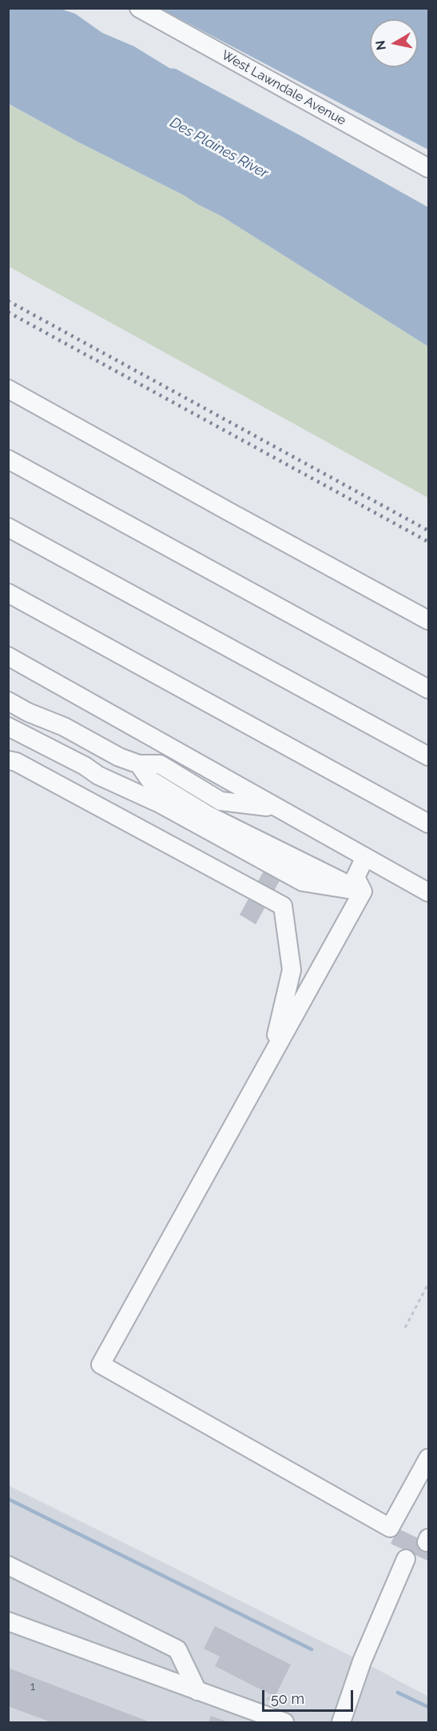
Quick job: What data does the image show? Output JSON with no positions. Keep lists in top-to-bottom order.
{
  "streets": {
    "lane": ["West Lawndale Avenue"]
  },
  "water": ["Des Plaines River"],
  "house_numbers": ["1"],
  "scale_bar": "50 m",
  "north": "left"
}
